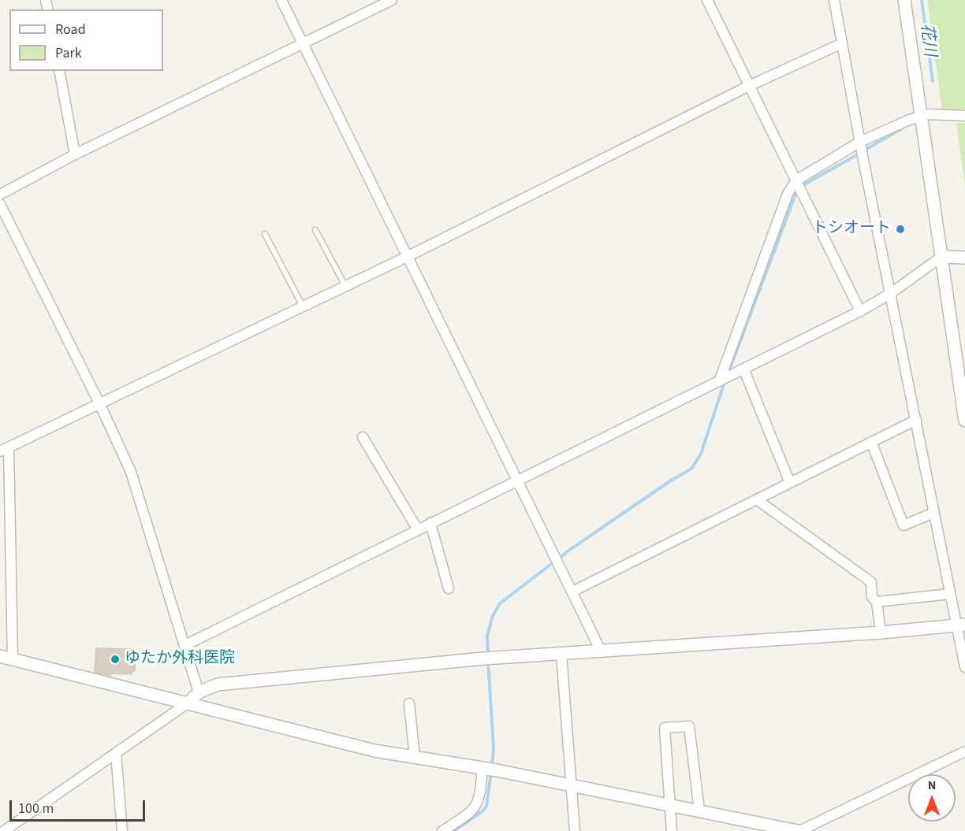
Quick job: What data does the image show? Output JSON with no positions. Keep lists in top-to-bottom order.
{
  "water": ["花川"],
  "places": ["トシオート", "ゆたか外科医院"],
  "legend": ["Road", "Park"],
  "scale_bar": "100 m",
  "north": "top"
}
